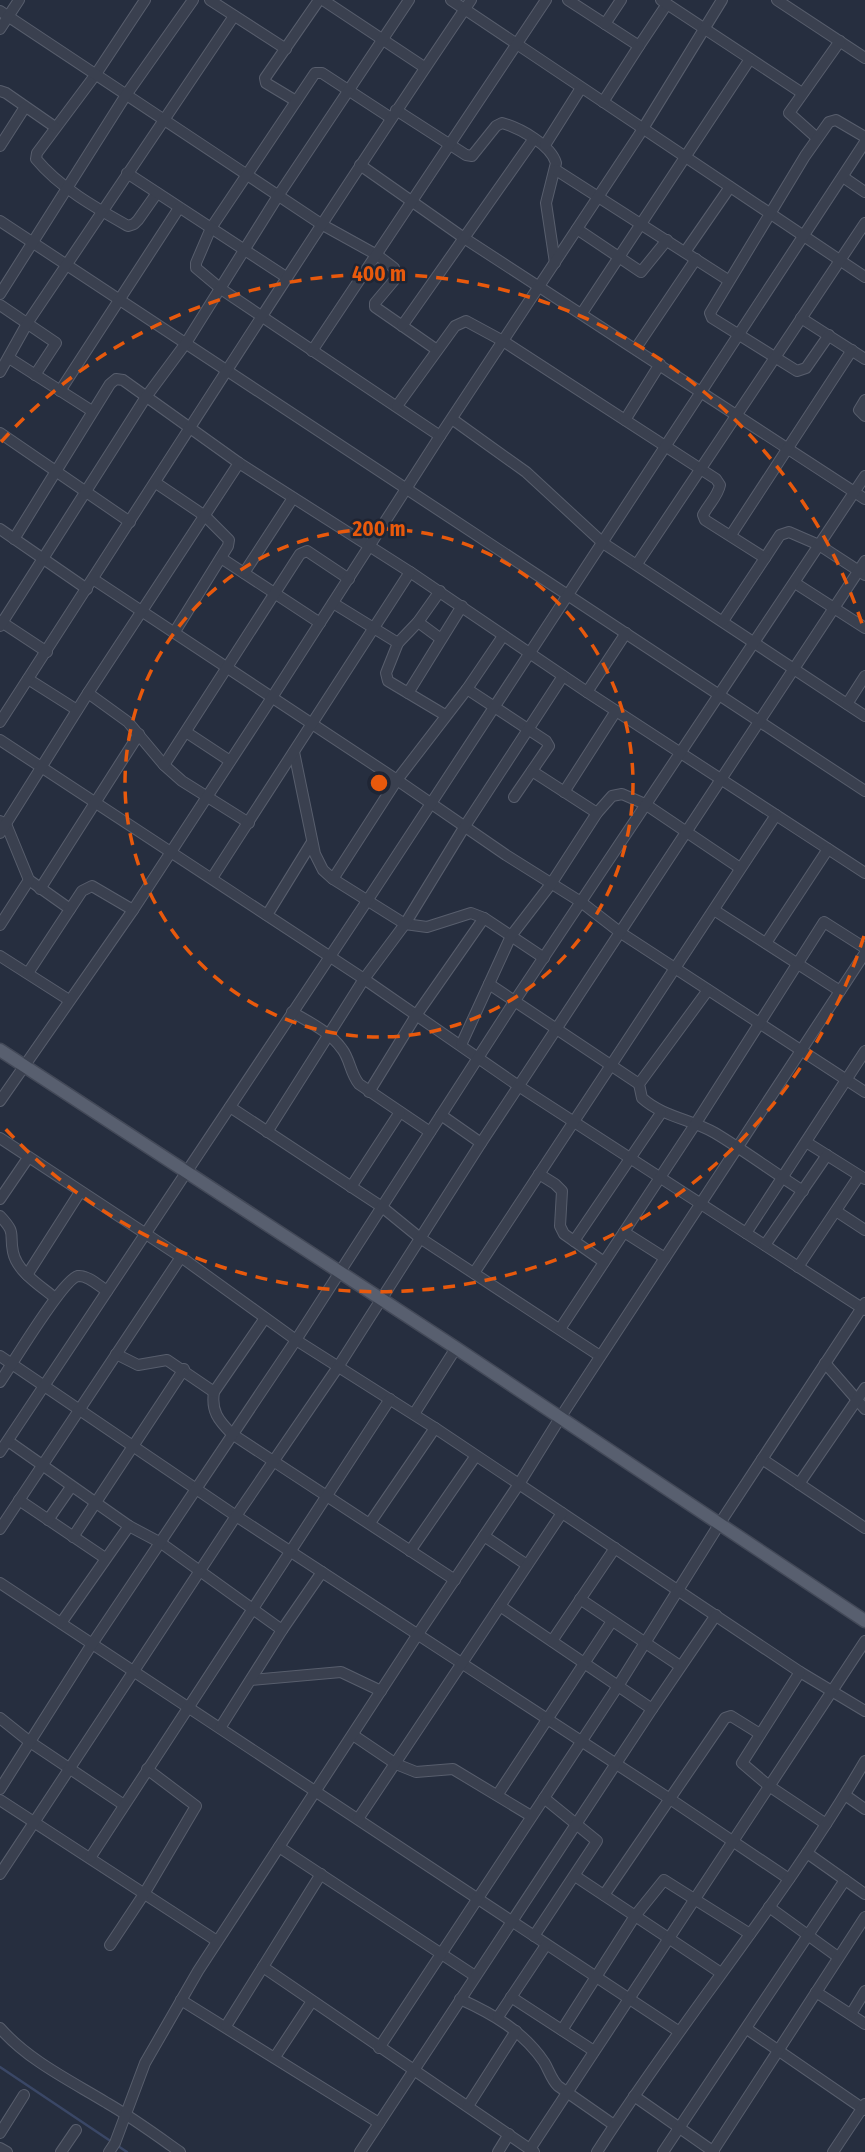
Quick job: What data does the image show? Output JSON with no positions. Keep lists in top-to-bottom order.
{
  "rings": ["400 m", "200 m"]
}
